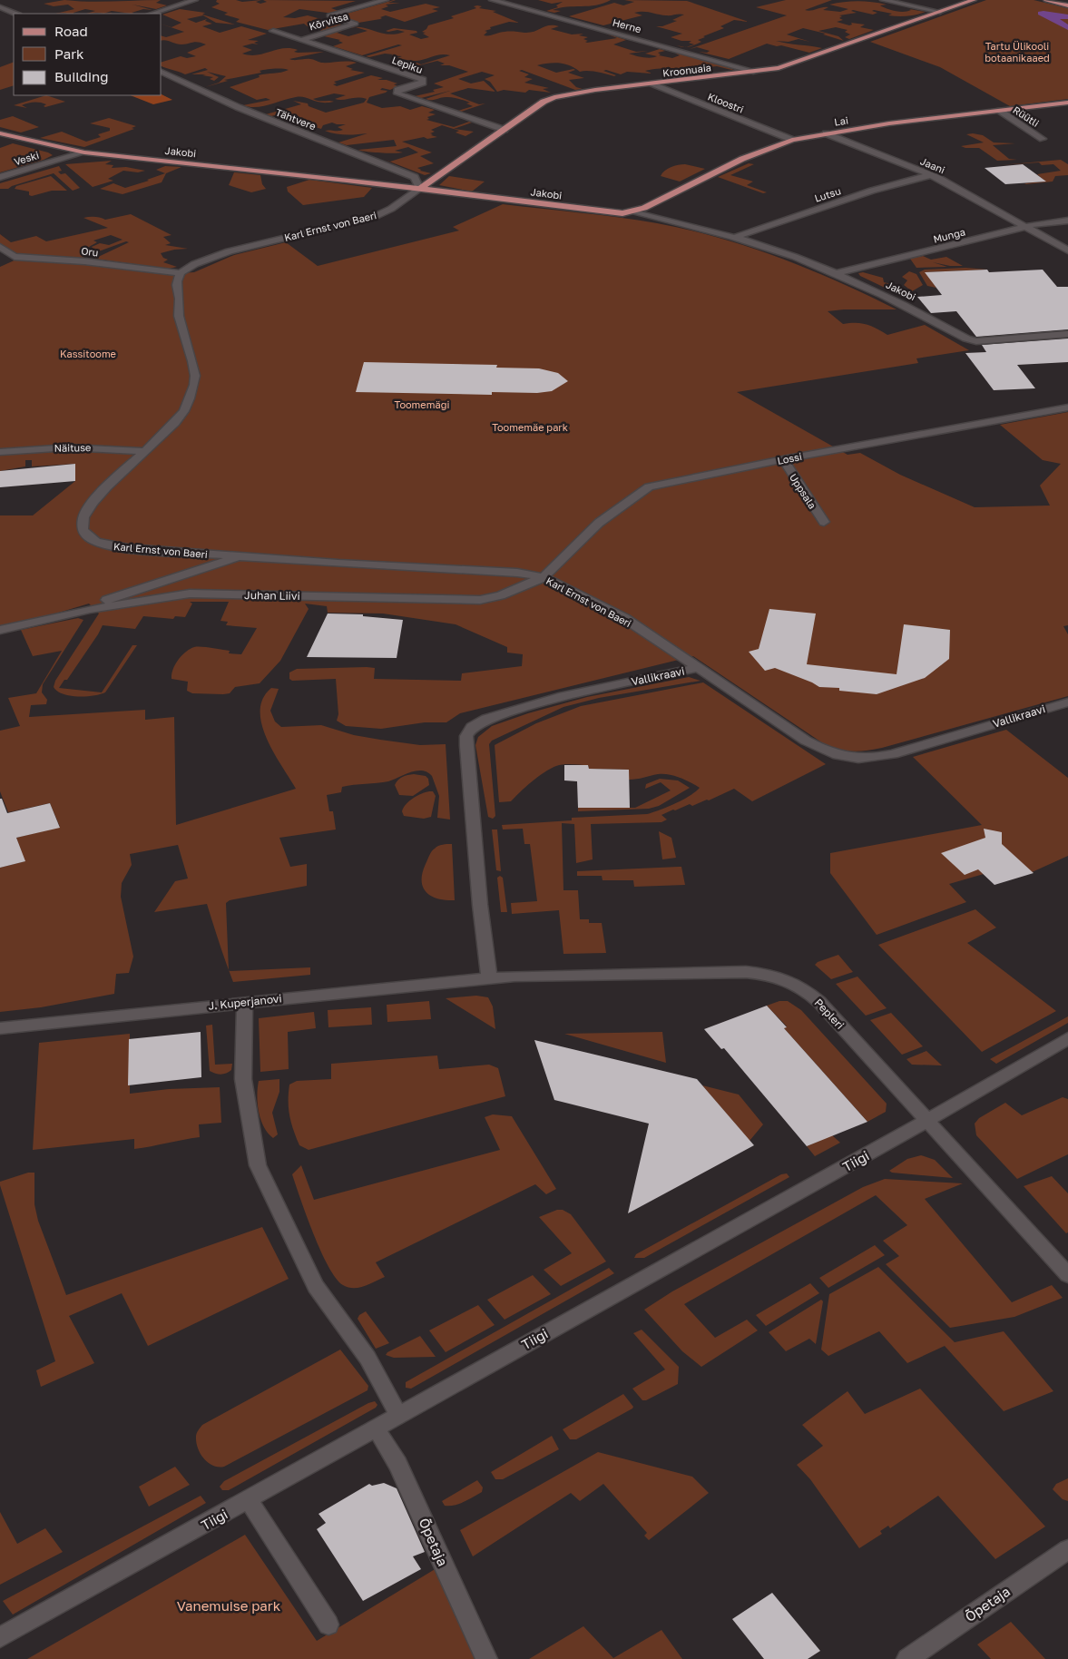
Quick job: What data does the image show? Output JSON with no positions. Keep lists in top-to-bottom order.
{
  "streets": {
    "main road": ["Kroonuaia", "Lai", "Jakobi"],
    "street": [
      "Kõrvitsa",
      "Herne",
      "Lepiku",
      "Kloostri",
      "Rüütli",
      "Tähtvere",
      "Veski",
      "Jaani",
      "Lutsu",
      "Karl Ernst von Baeri",
      "Munga",
      "Oru",
      "Näituse",
      "Lossi",
      "Uppsala",
      "Juhan Liivi",
      "Vallikraavi",
      "J. Kuperjanovi",
      "Pepleri",
      "Tiigi",
      "Õpetaja"
    ]
  },
  "crossings": [
    ["Kõrvitsa", "Lepiku"],
    ["Herne", "Kroonuaia"],
    ["Lepiku", "Kroonuaia"],
    ["Kroonuaia", "Kloostri"],
    ["Kroonuaia", "Tähtvere"],
    ["Kroonuaia", "Jakobi"],
    ["Kroonuaia", "Karl Ernst von Baeri"],
    ["Kloostri", "Lai"],
    ["Rüütli", "Lai"],
    ["Tähtvere", "Jakobi"],
    ["Tähtvere", "Karl Ernst von Baeri"],
    ["Lai", "Jakobi"],
    ["Lai", "Jaani"],
    ["Jakobi", "Veski"],
    ["Jakobi", "Lutsu"],
    ["Jakobi", "Karl Ernst von Baeri"],
    ["Jakobi", "Munga"],
    ["Jaani", "Lutsu"],
    ["Jaani", "Munga"],
    ["Karl Ernst von Baeri", "Oru"],
    ["Karl Ernst von Baeri", "Näituse"],
    ["Karl Ernst von Baeri", "Lossi"],
    ["Karl Ernst von Baeri", "Juhan Liivi"],
    ["Karl Ernst von Baeri", "Vallikraavi"],
    ["Lossi", "Uppsala"],
    ["Lossi", "Juhan Liivi"],
    ["Vallikraavi", "J. Kuperjanovi"],
    ["Vallikraavi", "Pepleri"],
    ["J. Kuperjanovi", "Pepleri"],
    ["Pepleri", "Tiigi"],
    ["Tiigi", "Õpetaja"]
  ],
  "parks": [
    "Tartu Ülikooli botaanikaaed",
    "Kassitoome",
    "Toomemägi",
    "Toomemäe park",
    "Vanemuise park"
  ],
  "legend": ["Road", "Park", "Building"]
}
